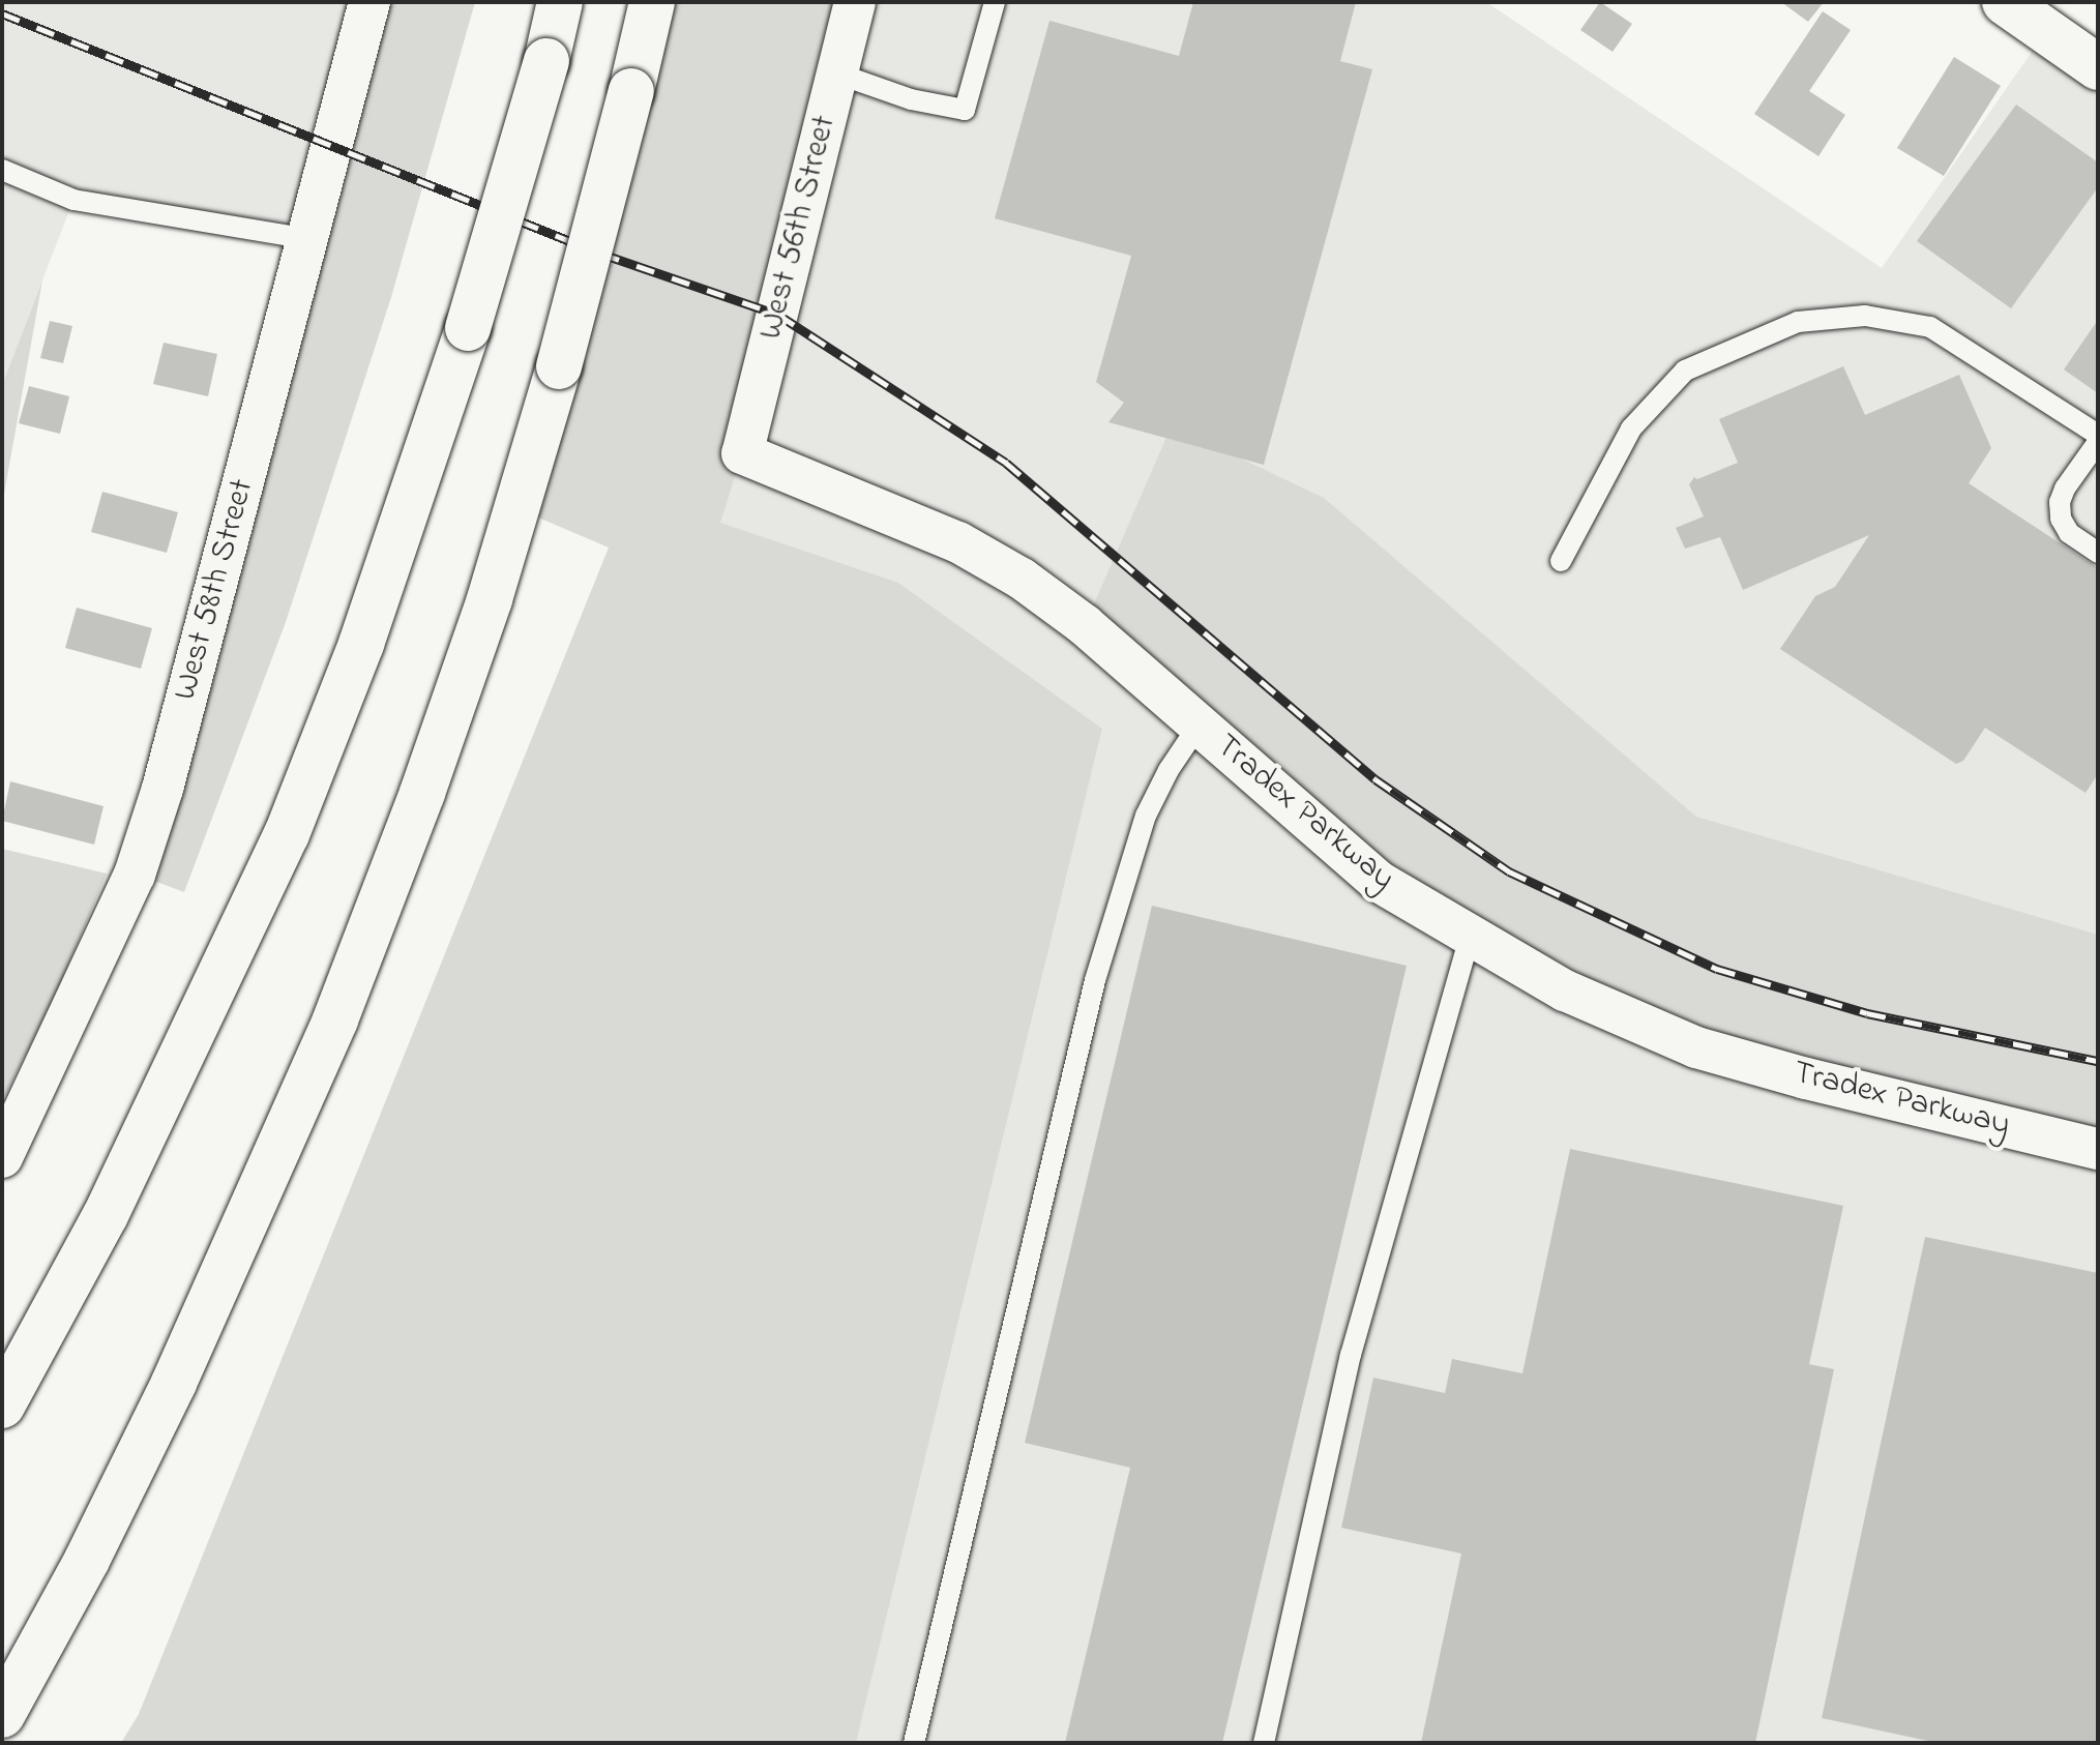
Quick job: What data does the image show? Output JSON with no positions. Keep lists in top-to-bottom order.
{
  "streets": {
    "street": ["West 56th Street", "West 58th Street", "Tradex Parkway"]
  },
  "crossings": [
    ["West 56th Street", "Tradex Parkway"]
  ]
}
